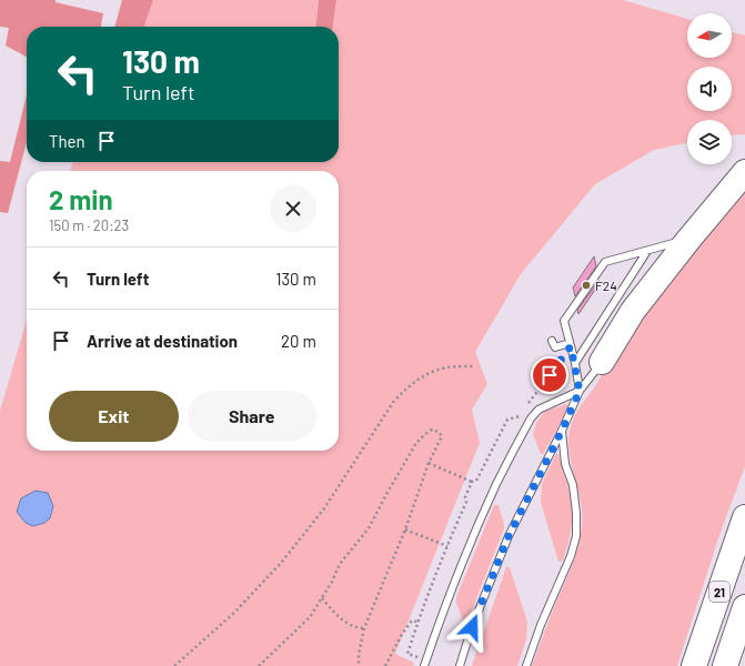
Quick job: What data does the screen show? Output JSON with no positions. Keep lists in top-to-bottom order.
{
  "streets": {
    "highway": ["21"]
  },
  "places": ["F24"],
  "north": "left",
  "page": {
    "turn": ["130 m", "Turn left"],
    "then": "Then",
    "heading": ["2 min", "150 m · 20:23"],
    "list": [
      {
        "name": "Turn left",
        "value": "130 m"
      },
      {
        "name": "Arrive at destination",
        "value": "20 m"
      }
    ],
    "buttons": ["Exit", "Share"]
  }
}
